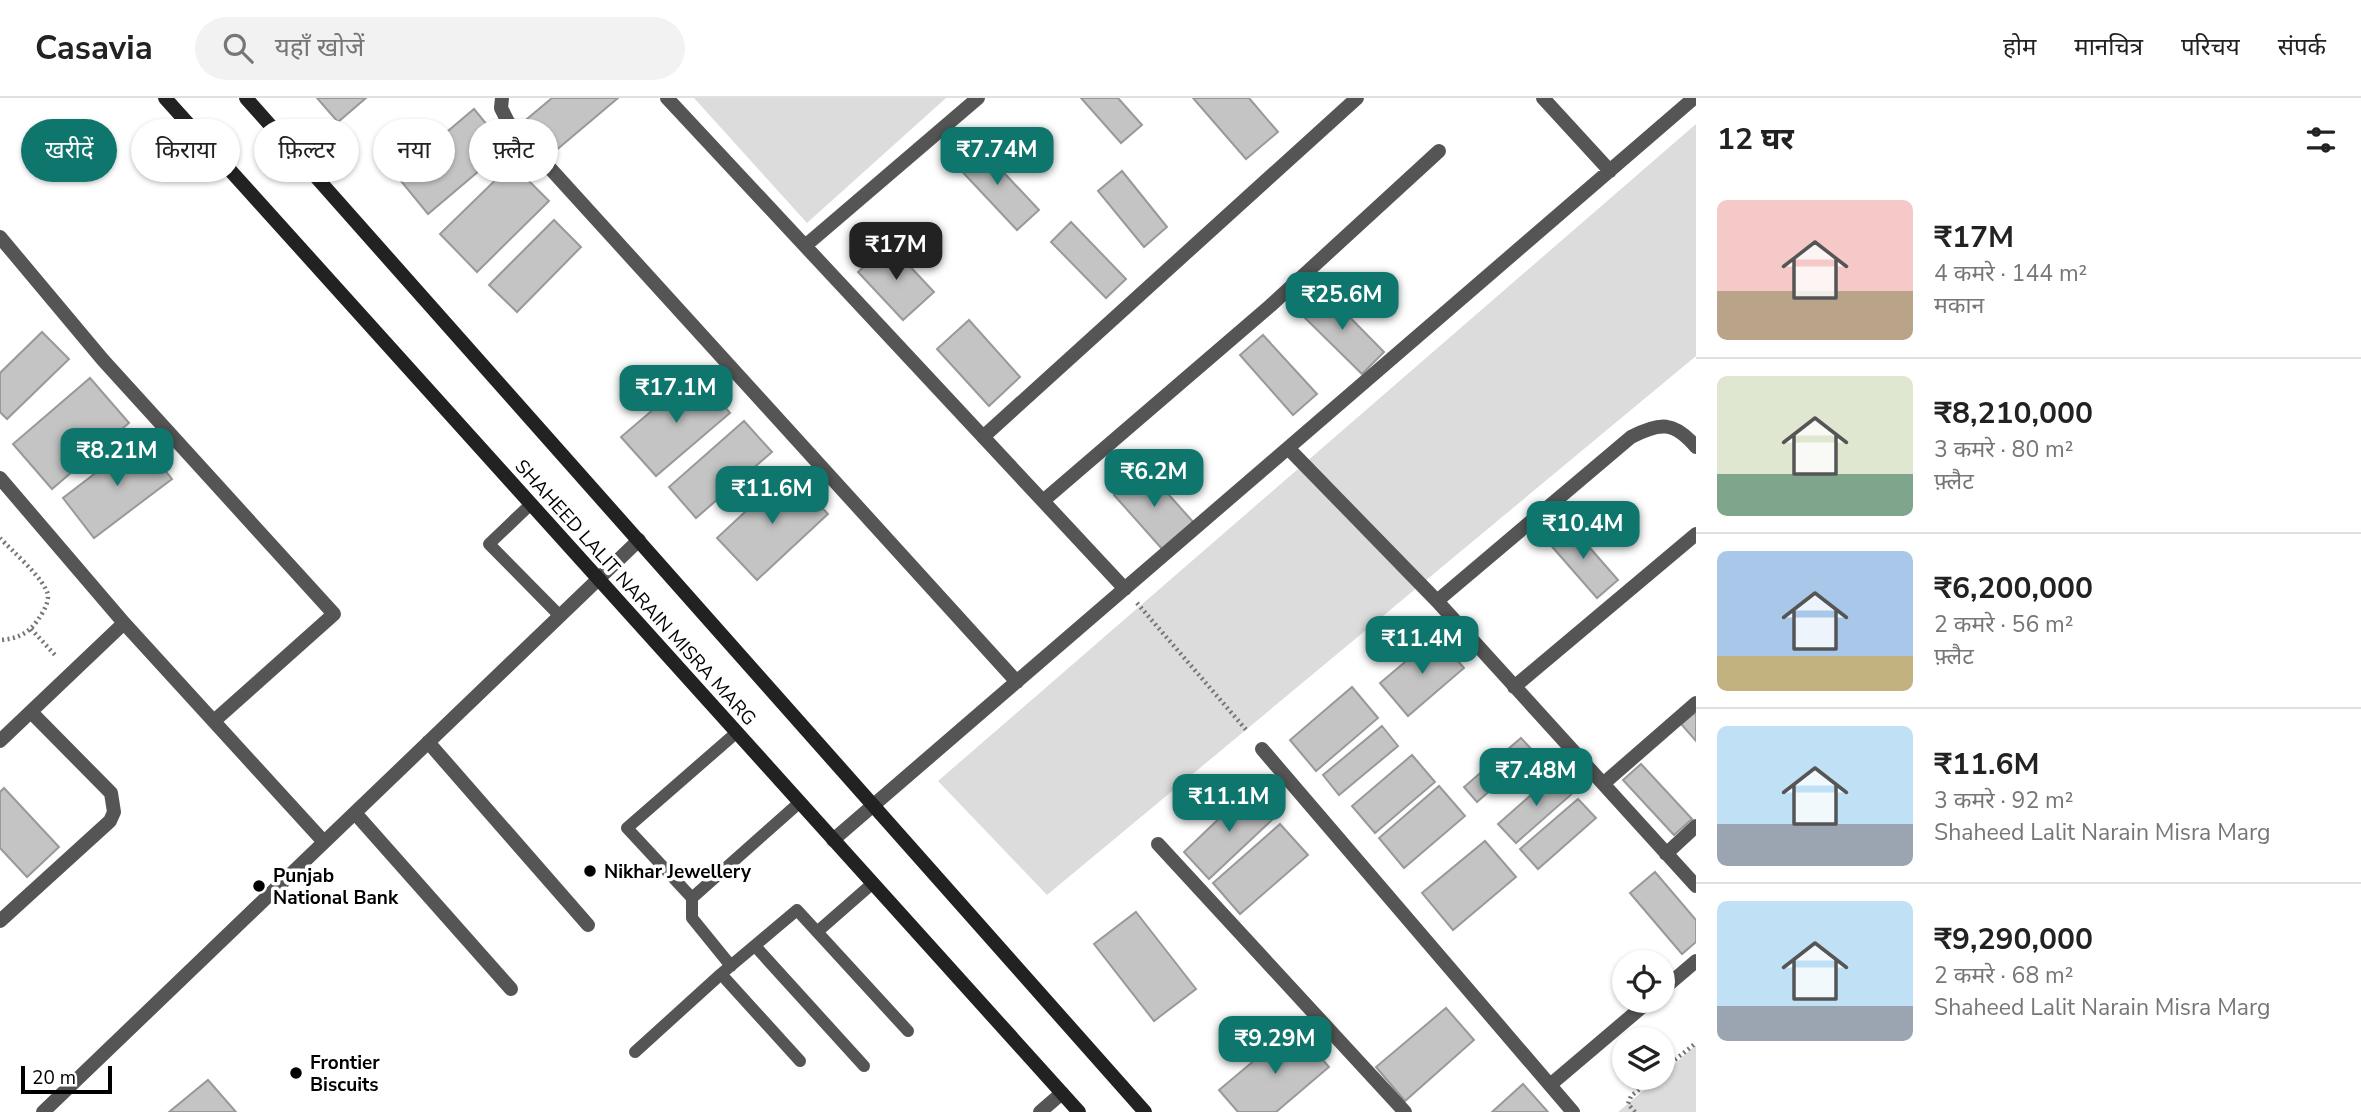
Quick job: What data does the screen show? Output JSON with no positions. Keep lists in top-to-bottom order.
{
  "streets": {
    "street": ["SHAHEED LALIT NARAIN MISRA MARG"]
  },
  "places": ["Nikhar Jewellery", "Punjab National Bank", "Frontier Biscuits"],
  "scale_bar": "20 m",
  "page": {
    "header": "Casavia",
    "search": "यहाँ खोजें",
    "nav": [
      "होम",
      "मानचित्र",
      "परिचय",
      "संपर्क"
    ],
    "heading": "12 घर",
    "chip": [
      "खरीदें",
      "किराया",
      "फ़िल्टर",
      "नया",
      "फ़्लैट"
    ],
    "price": [
      "₹7.74M",
      "₹17M",
      "₹25.6M",
      "₹17.1M",
      "₹8.21M",
      "₹6.2M",
      "₹11.6M",
      "₹10.4M",
      "₹11.4M",
      "₹7.48M",
      "₹11.1M",
      "₹9.29M"
    ],
    "list": [
      {
        "name": "₹17M",
        "note": "4 कमरे · 144 m² · मकान"
      },
      {
        "name": "₹8,210,000",
        "note": "3 कमरे · 80 m² · फ़्लैट"
      },
      {
        "name": "₹6,200,000",
        "note": "2 कमरे · 56 m² · फ़्लैट"
      },
      {
        "name": "₹11.6M",
        "note": "3 कमरे · 92 m² · Shaheed Lalit Narain Misra Marg"
      },
      {
        "name": "₹9,290,000",
        "note": "2 कमरे · 68 m² · Shaheed Lalit Narain Misra Marg"
      }
    ],
    "scale": "20 m"
  }
}
